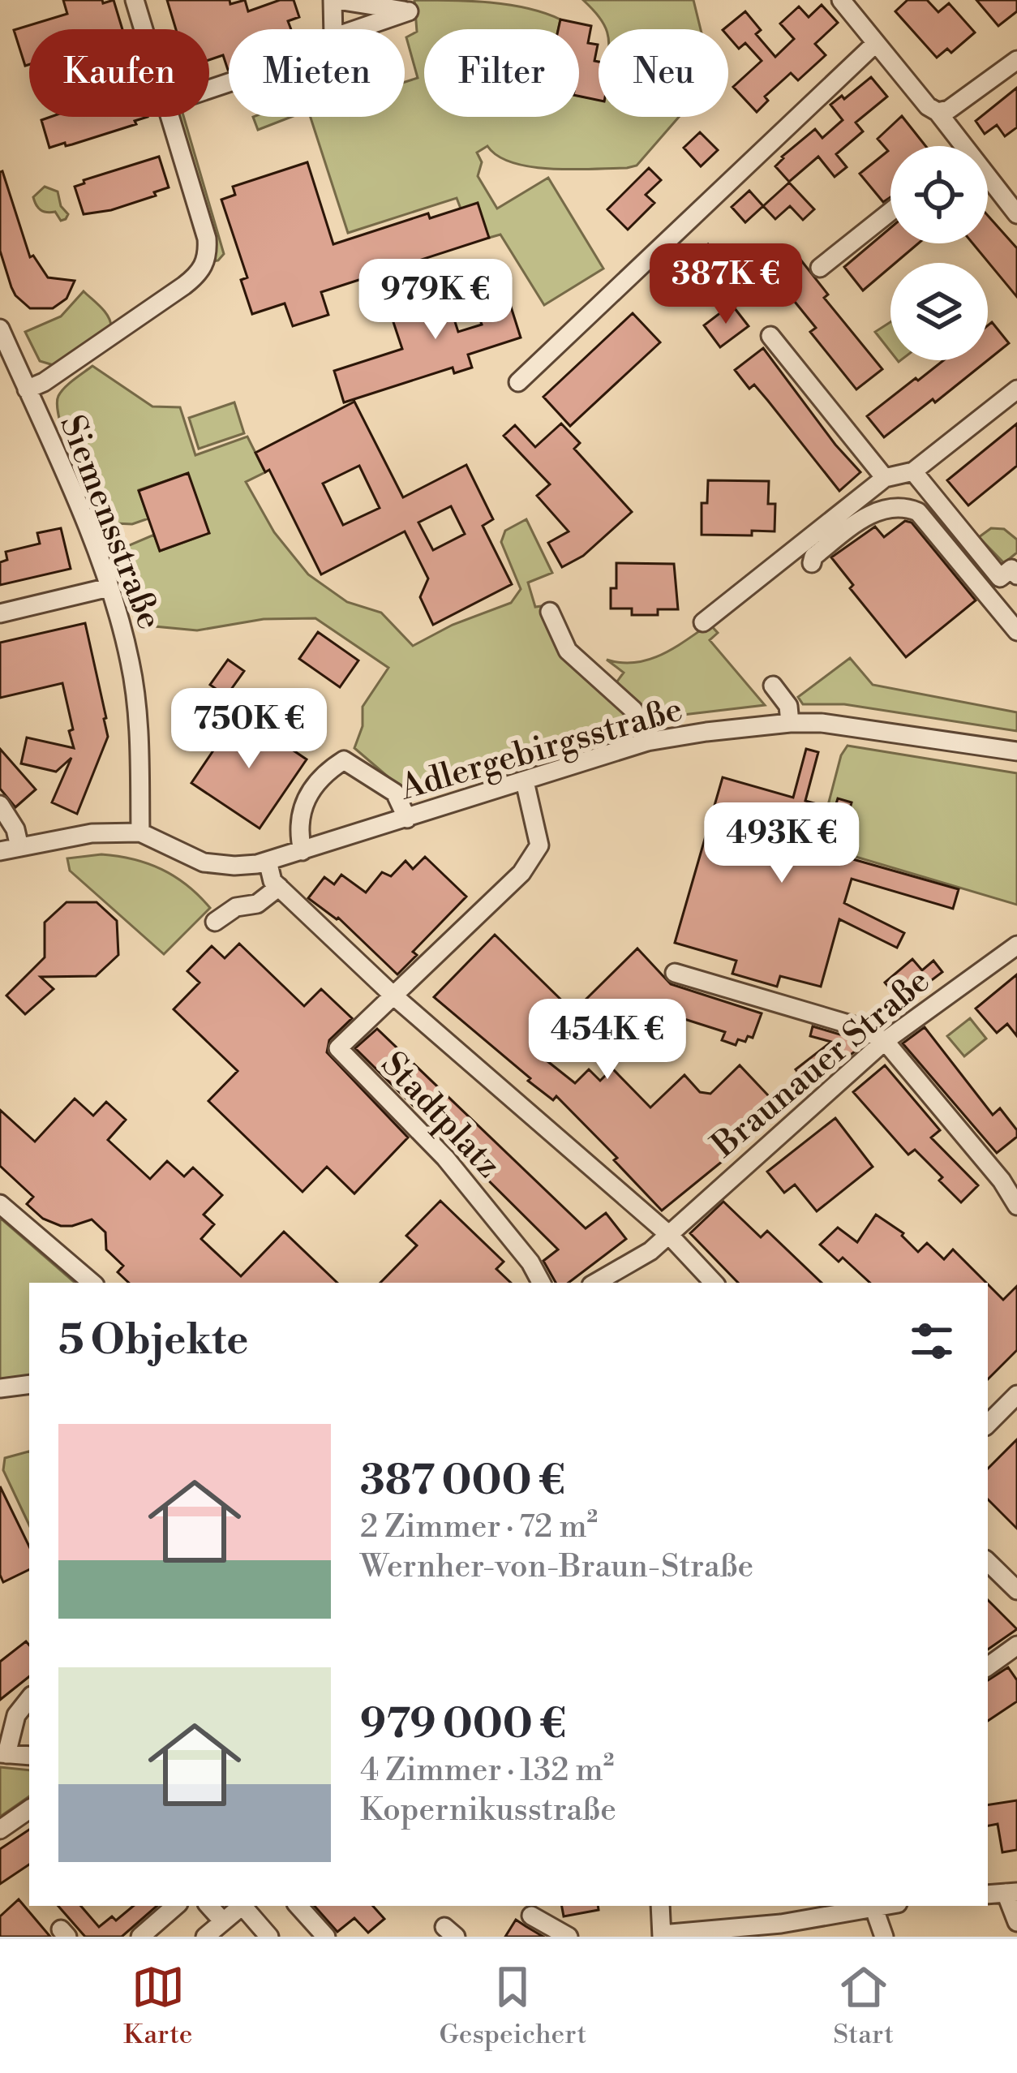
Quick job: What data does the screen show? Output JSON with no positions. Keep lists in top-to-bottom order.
{
  "streets": {
    "street": [
      "Siemensstraße",
      "Adlergebirgsstraße",
      "Braunauer Straße",
      "Stadtplatz"
    ]
  },
  "crossings": [
    ["Siemensstraße", "Adlergebirgsstraße"]
  ],
  "page": {
    "chip": [
      "Kaufen",
      "Mieten",
      "Filter",
      "Neu"
    ],
    "price": [
      "387K €",
      "979K €",
      "750K €",
      "493K €",
      "454K €"
    ],
    "heading": "5 Objekte",
    "list": [
      {
        "name": "387 000 €",
        "note": "2 Zimmer · 72 m² · Wernher-von-Braun-Straße"
      },
      {
        "name": "979 000 €",
        "note": "4 Zimmer · 132 m² · Kopernikusstraße"
      }
    ],
    "tabs": ["Karte", "Gespeichert", "Start"]
  }
}
